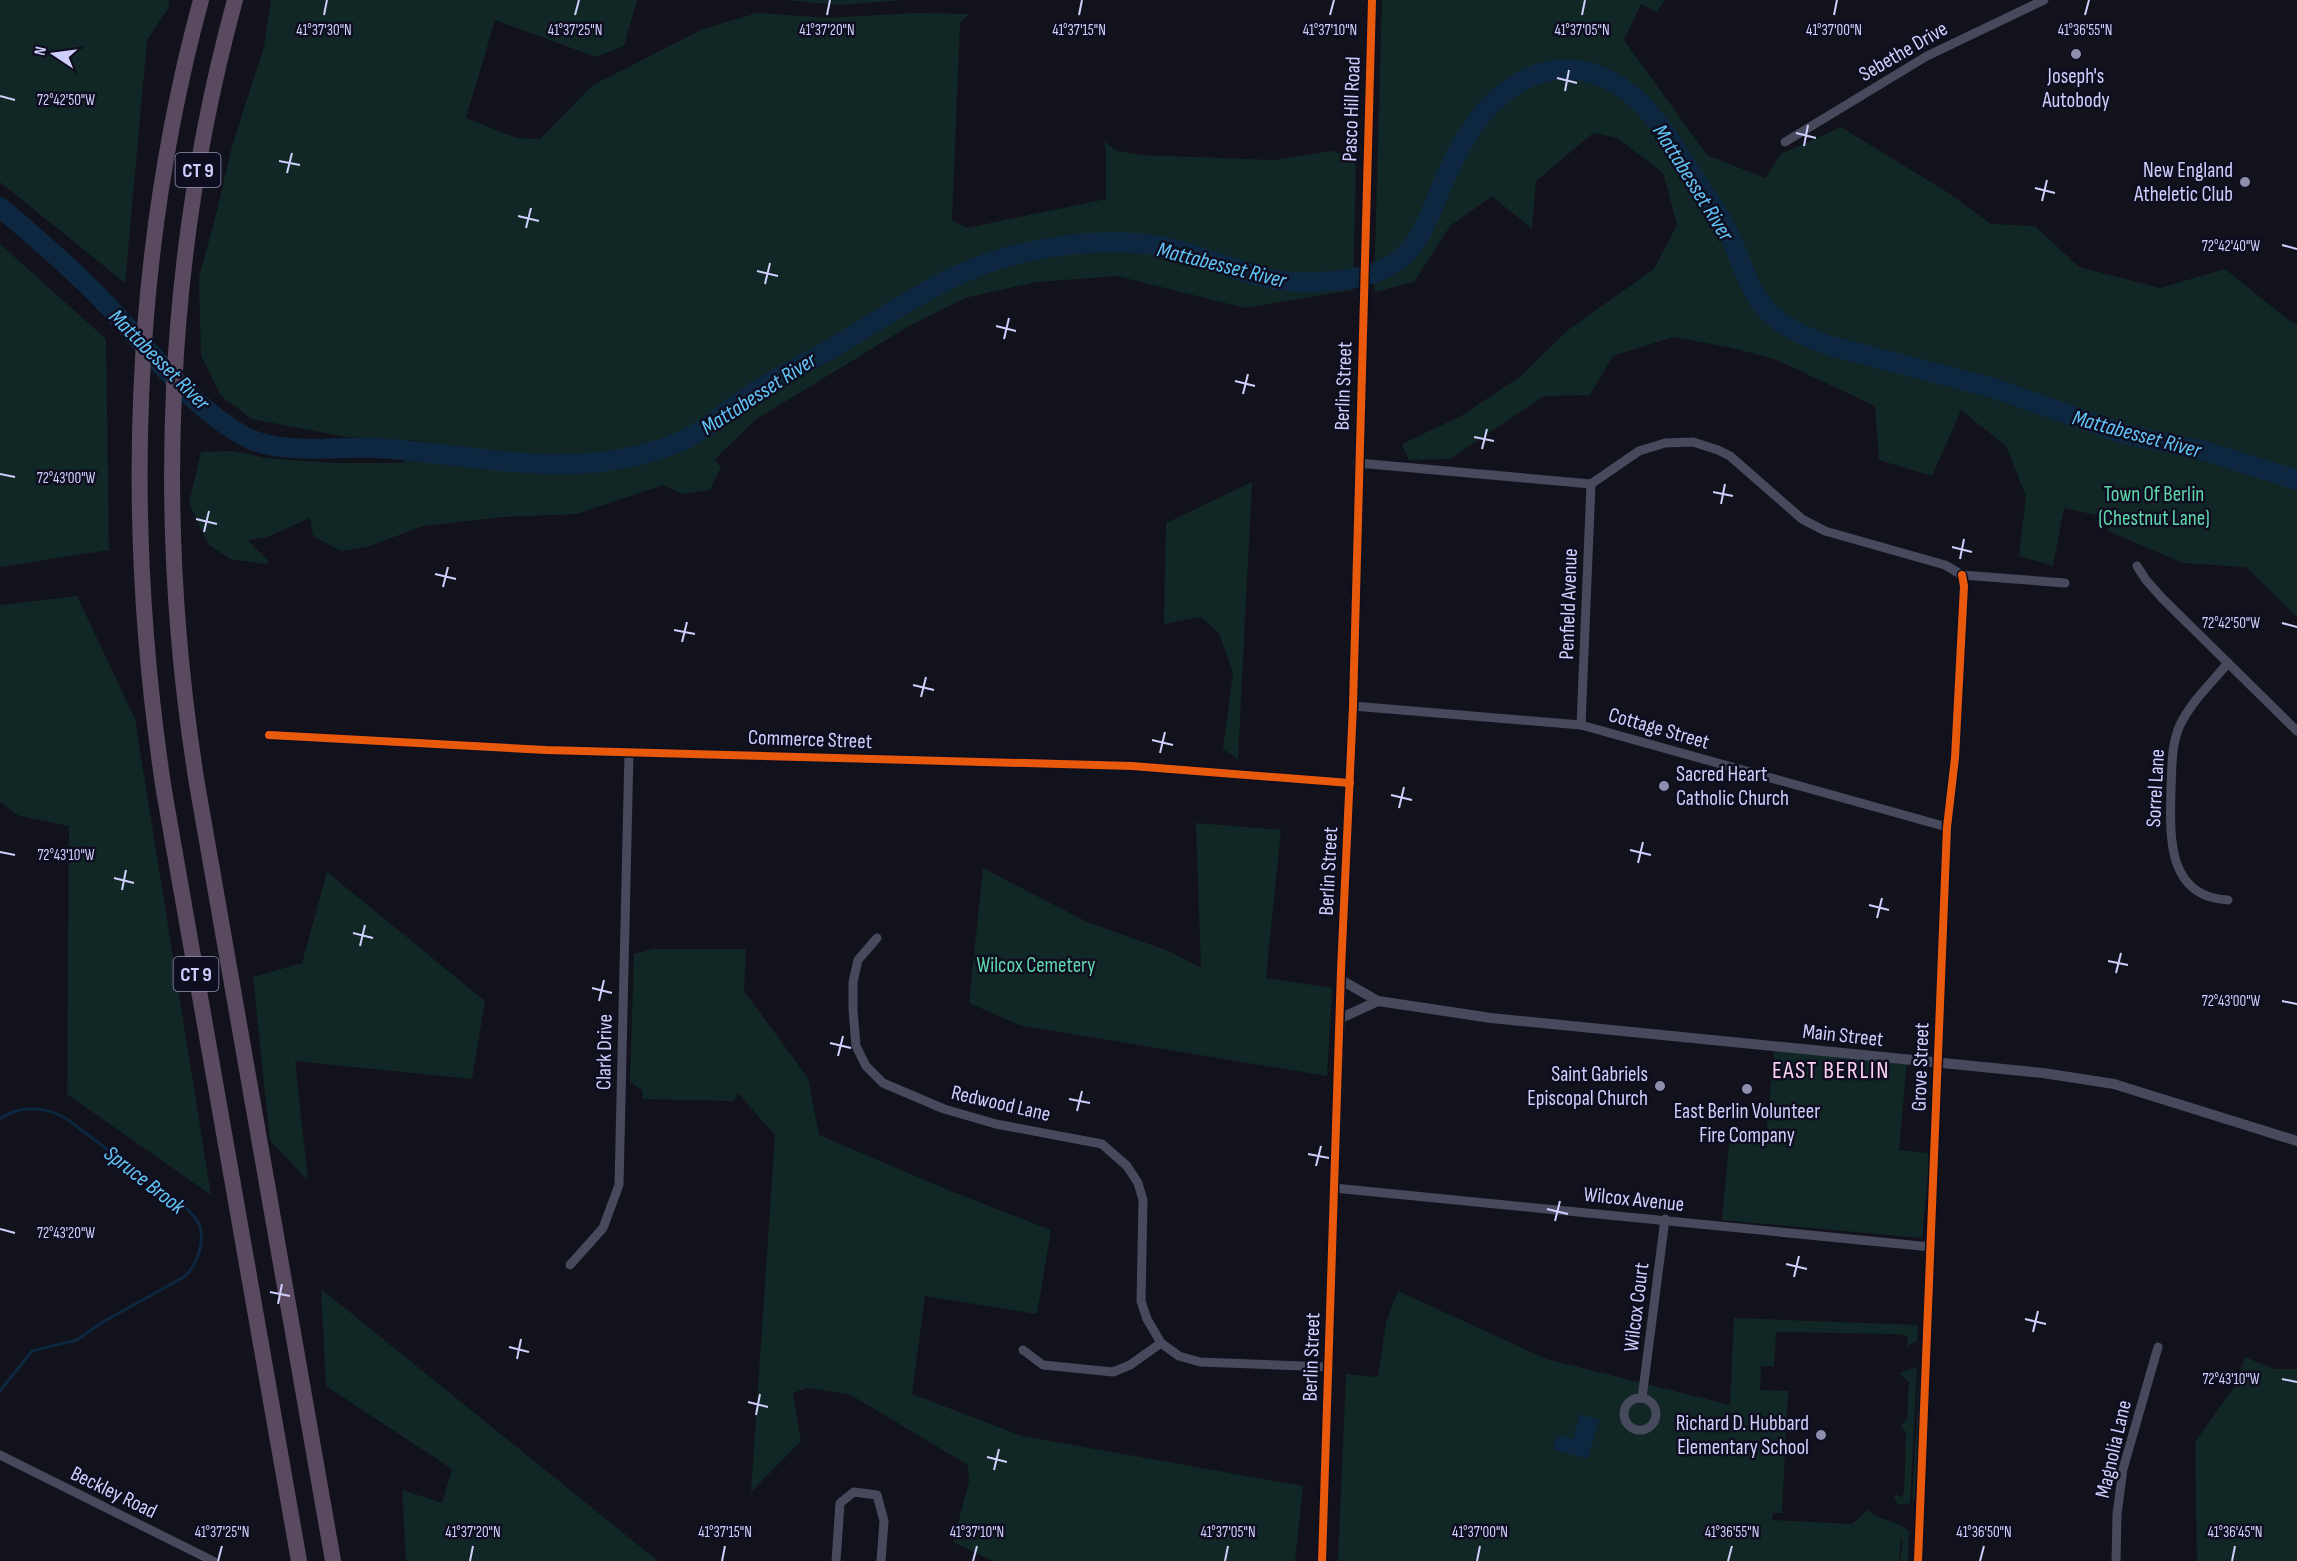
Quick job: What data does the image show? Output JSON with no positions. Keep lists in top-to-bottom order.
{
  "streets": {
    "highway": ["CT 9"],
    "street": [
      "Sebethe Drive",
      "Pasco Hill Road",
      "Berlin Street",
      "Penfield Avenue",
      "Cottage Street",
      "Commerce Street",
      "Sorrel Lane",
      "Main Street",
      "Clark Drive",
      "Grove Street",
      "Redwood Lane",
      "Wilcox Avenue",
      "Wilcox Court",
      "Magnolia Lane",
      "Beckley Road"
    ]
  },
  "crossings": [
    ["Pasco Hill Road", "Berlin Street"],
    ["Berlin Street", "Cottage Street"],
    ["Berlin Street", "Commerce Street"],
    ["Berlin Street", "Main Street"],
    ["Berlin Street", "Redwood Lane"],
    ["Berlin Street", "Wilcox Avenue"],
    ["Penfield Avenue", "Cottage Street"],
    ["Cottage Street", "Grove Street"],
    ["Commerce Street", "Clark Drive"],
    ["Main Street", "Grove Street"],
    ["Grove Street", "Wilcox Avenue"],
    ["Wilcox Avenue", "Wilcox Court"]
  ],
  "districts": ["EAST BERLIN"],
  "water": ["Mattabesset River", "Spruce Brook"],
  "parks": ["Town Of Berlin (Chestnut Lane)", "Wilcox Cemetery"],
  "places": [
    "Joseph's Autobody",
    "New England Atheletic Club",
    "Sacred Heart Catholic Church",
    "Saint Gabriels Episcopal Church",
    "East Berlin Volunteer Fire Company",
    "Richard D. Hubbard Elementary School"
  ],
  "north": "left",
  "coordinates": [
    "41°37'25\"N",
    "41°37'20\"N",
    "41°37'15\"N",
    "41°37'10\"N",
    "41°37'05\"N",
    "41°37'00\"N",
    "41°36'55\"N",
    "41°37'30\"N",
    "72°42'50\"W",
    "72°42'40\"W",
    "72°43'00\"W",
    "72°43'10\"W",
    "72°43'20\"W",
    "41°36'50\"N",
    "41°36'45\"N"
  ]
}
